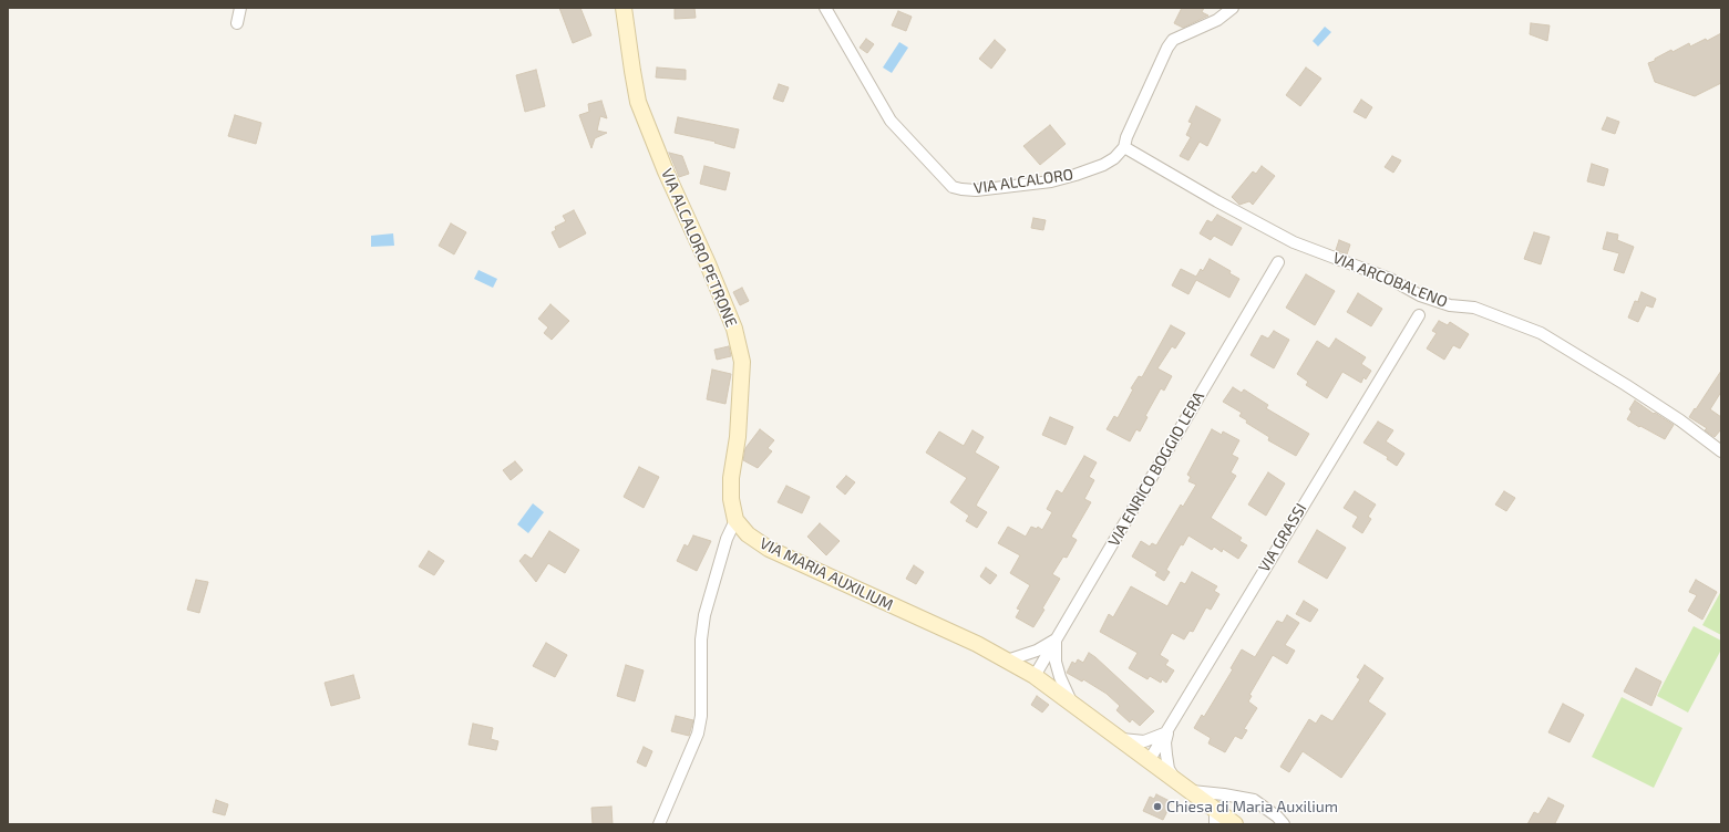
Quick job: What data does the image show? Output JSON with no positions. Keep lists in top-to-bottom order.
{
  "streets": {
    "street": [
      "VIA ALCALORO",
      "VIA ALCALORO PETRONE",
      "VIA ARCOBALENO",
      "VIA ENRICO BOGGIO LERA",
      "VIA GRASSI",
      "VIA MARIA AUXILIUM"
    ]
  },
  "crossings": [
    ["VIA ALCALORO", "VIA ARCOBALENO"],
    ["VIA ALCALORO PETRONE", "VIA MARIA AUXILIUM"],
    ["VIA ENRICO BOGGIO LERA", "VIA MARIA AUXILIUM"],
    ["VIA GRASSI", "VIA MARIA AUXILIUM"]
  ],
  "places": ["Chiesa di Maria Auxilium"]
}
